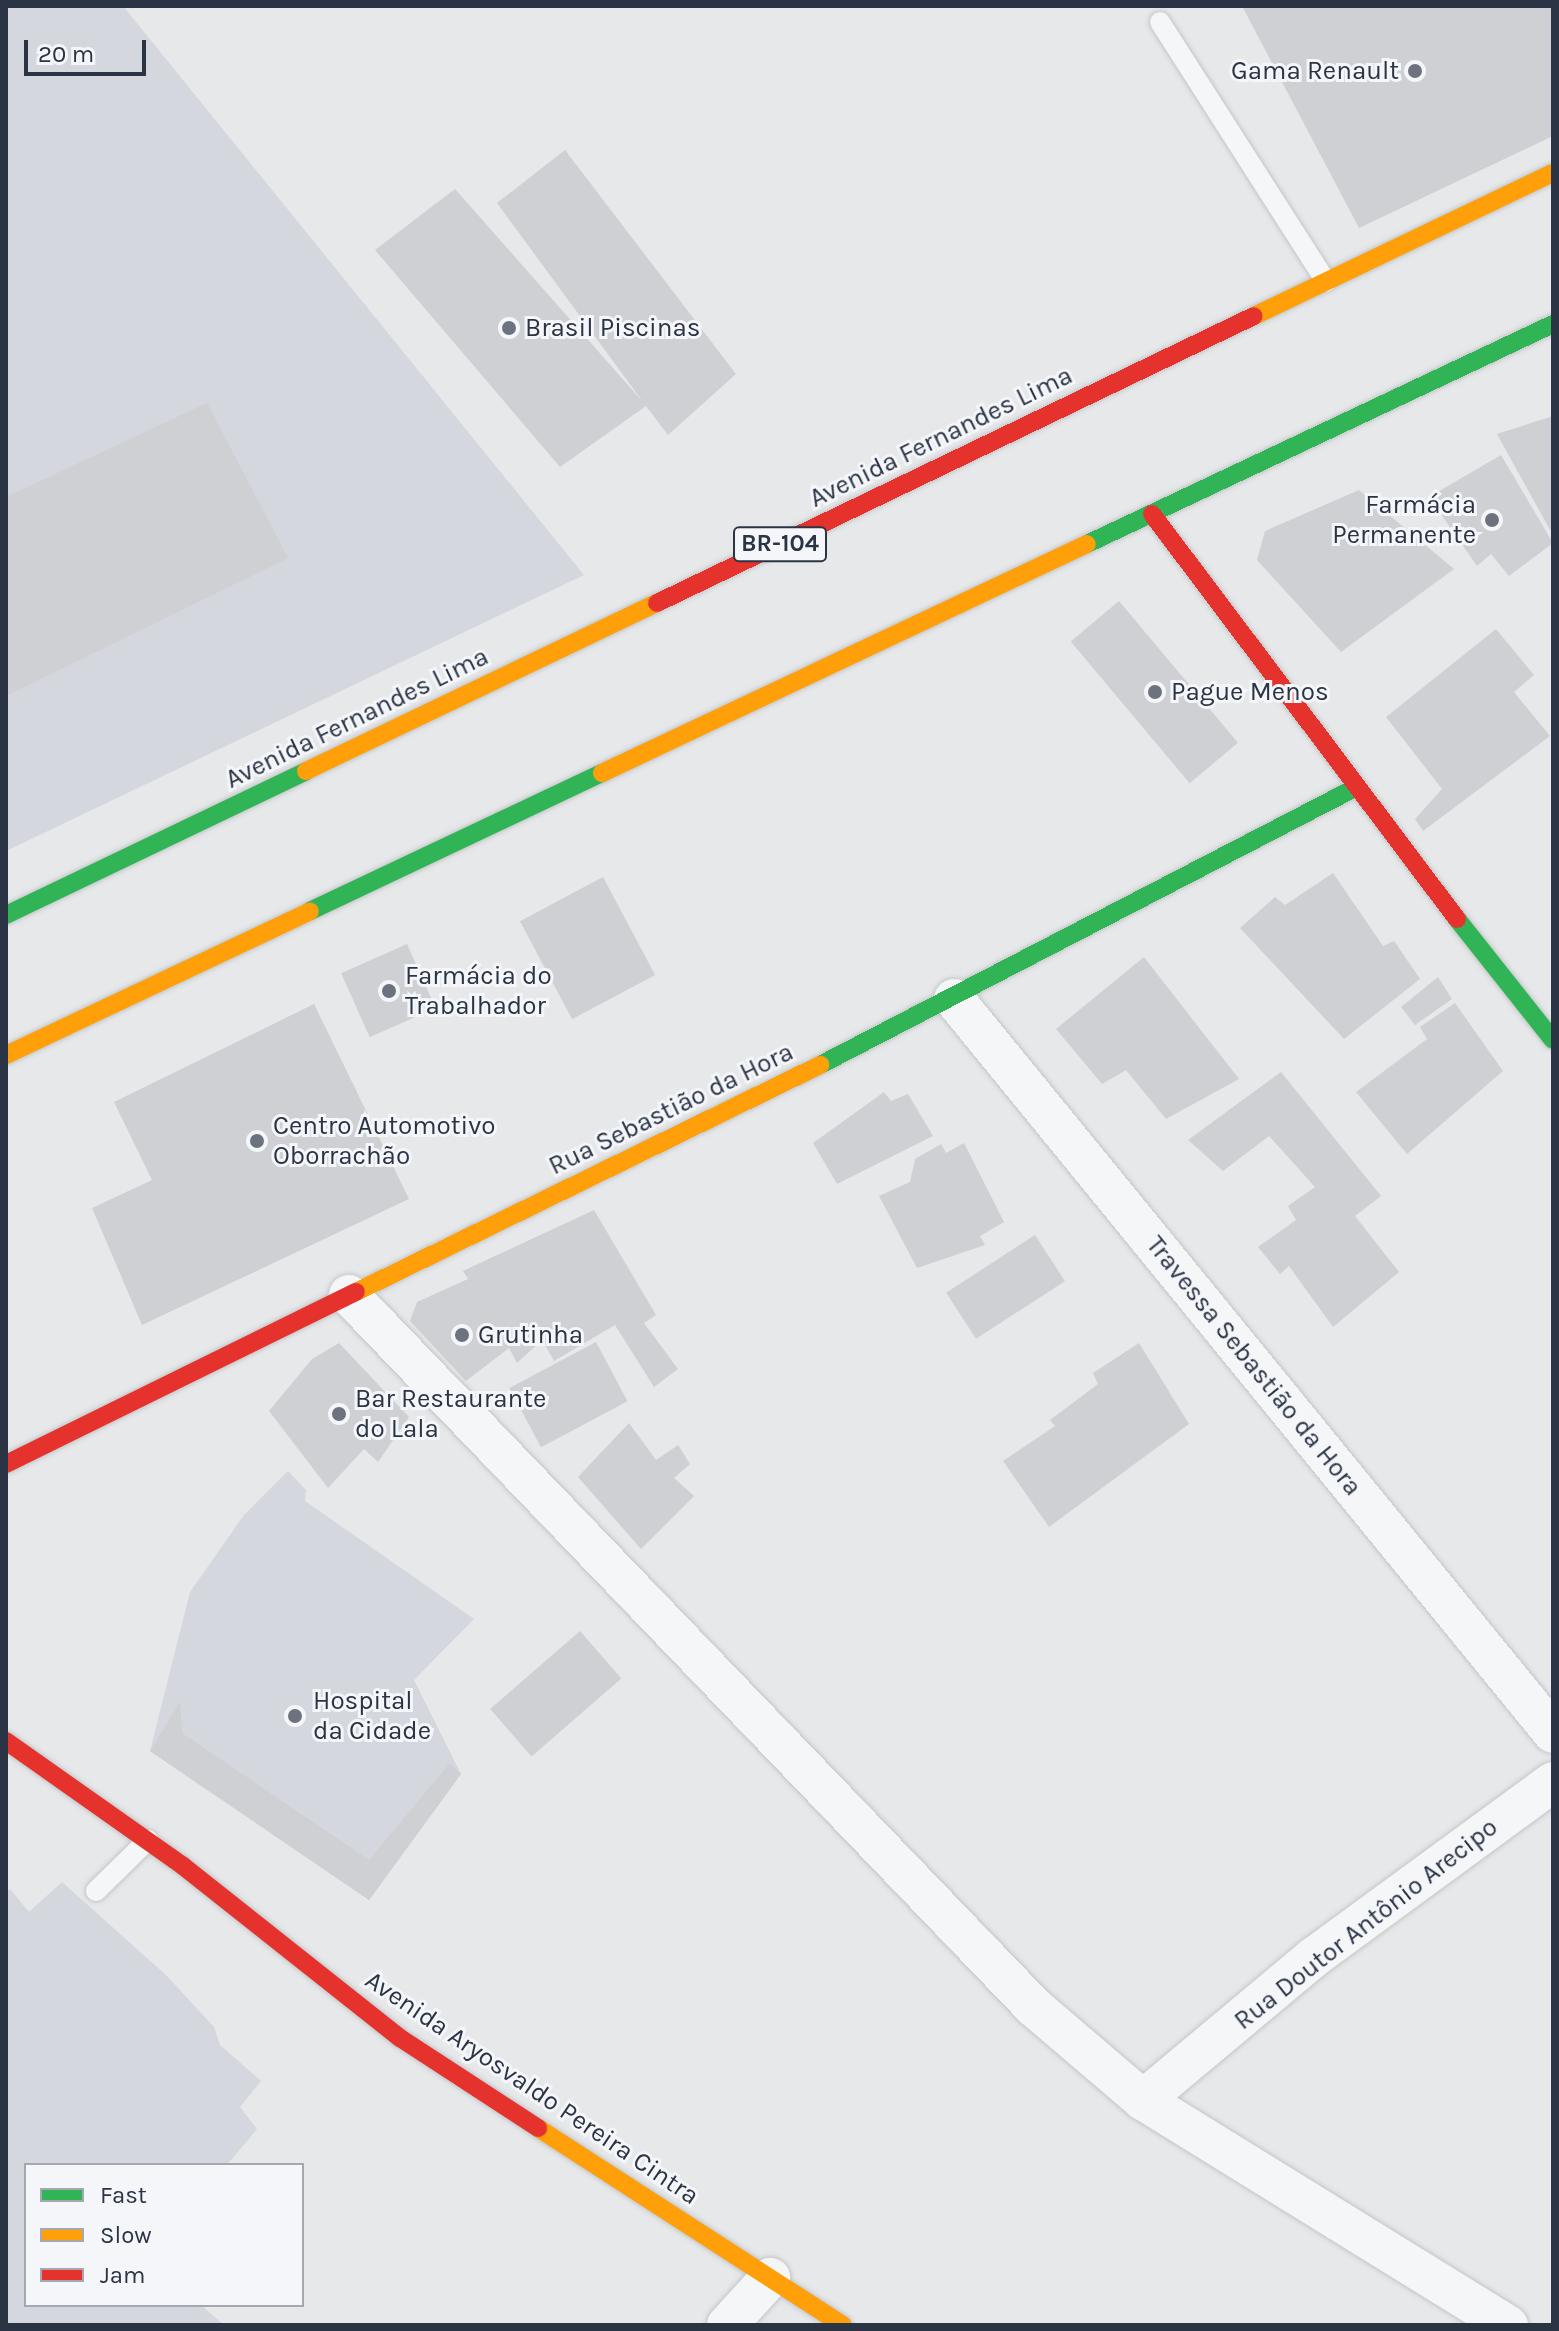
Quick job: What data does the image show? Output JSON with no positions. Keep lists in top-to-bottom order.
{
  "streets": {
    "main road": [
      "Avenida Fernandes Lima",
      "BR-104",
      "Rua Sebastião da Hora",
      "Avenida Aryosvaldo Pereira Cintra"
    ],
    "street": ["Travessa Sebastião da Hora", "Rua Doutor Antônio Arecipo"]
  },
  "crossings": [
    ["Rua Sebastião da Hora", "Travessa Sebastião da Hora"]
  ],
  "places": [
    "Gama Renault",
    "Brasil Piscinas",
    "Farmácia Permanente",
    "Pague Menos",
    "Farmácia do Trabalhador",
    "Centro Automotivo Oborrachão",
    "Grutinha",
    "Bar Restaurante do Lala",
    "Hospital da Cidade"
  ],
  "legend": ["Fast", "Slow", "Jam"],
  "scale_bar": "20 m"
}
